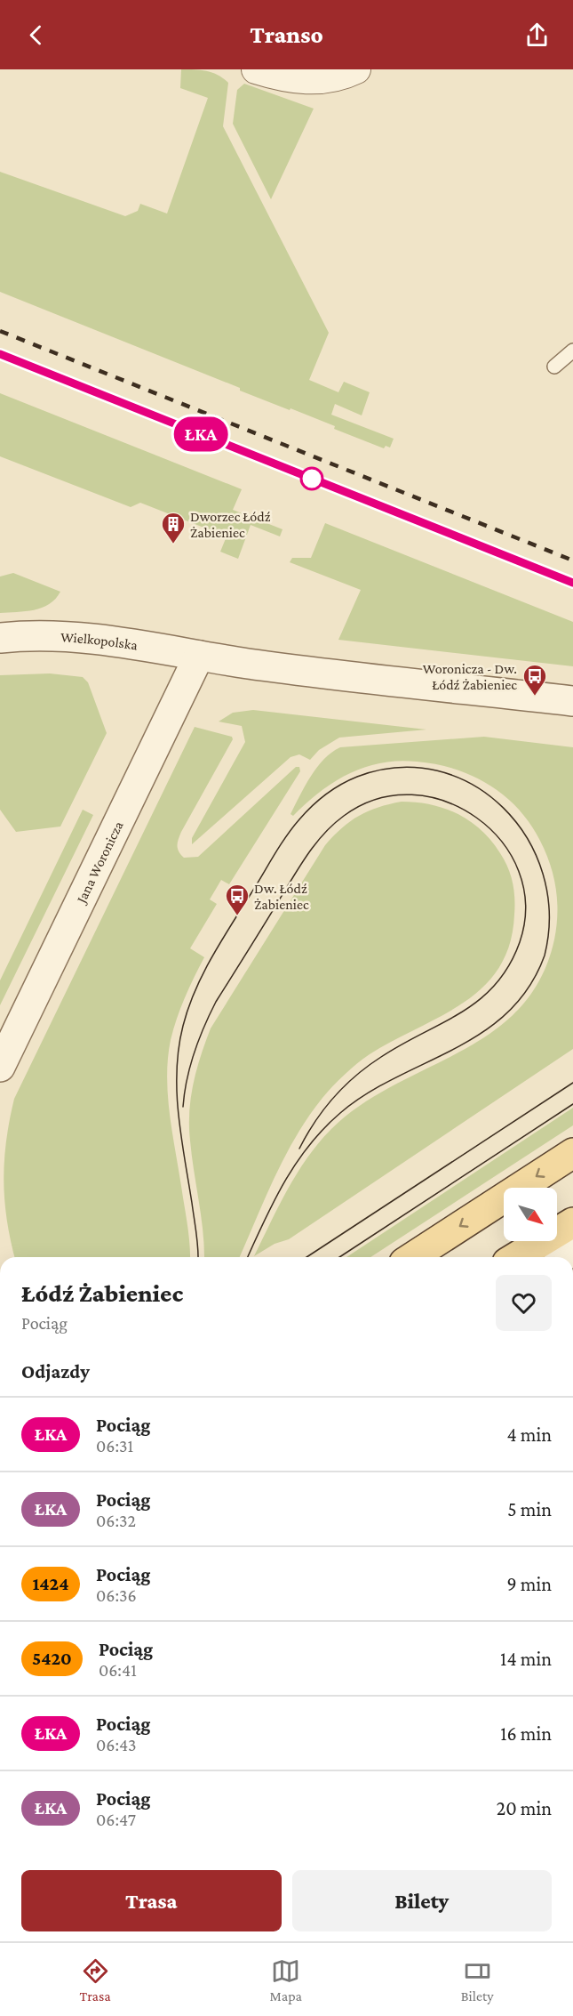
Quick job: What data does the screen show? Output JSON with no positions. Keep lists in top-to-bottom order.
{
  "streets": {
    "street": ["Wielkopolska", "Jana Woronicza"]
  },
  "crossings": [
    ["Wielkopolska", "Jana Woronicza"]
  ],
  "places": {
    "building": ["Dworzec Łódź Żabieniec"],
    "bus stop": ["Woronicza - Dw. Łódź Żabieniec", "Dw. Łódź Żabieniec"]
  },
  "north": "bottom right",
  "page": {
    "header": "Transo",
    "on_map": "ŁKA",
    "heading": [
      ["Łódź Żabieniec", "Pociąg"],
      "Odjazdy"
    ],
    "list": [
      {
        "mark": "ŁKA",
        "name": "Pociąg",
        "note": "06:31",
        "value": "4 min"
      },
      {
        "mark": "ŁKA",
        "name": "Pociąg",
        "note": "06:32",
        "value": "5 min"
      },
      {
        "mark": "1424",
        "name": "Pociąg",
        "note": "06:36",
        "value": "9 min"
      },
      {
        "mark": "5420",
        "name": "Pociąg",
        "note": "06:41",
        "value": "14 min"
      },
      {
        "mark": "ŁKA",
        "name": "Pociąg",
        "note": "06:43",
        "value": "16 min"
      },
      {
        "mark": "ŁKA",
        "name": "Pociąg",
        "note": "06:47",
        "value": "20 min"
      }
    ],
    "buttons": ["Trasa", "Bilety"],
    "tabs": ["Trasa", "Mapa", "Bilety"]
  }
}
